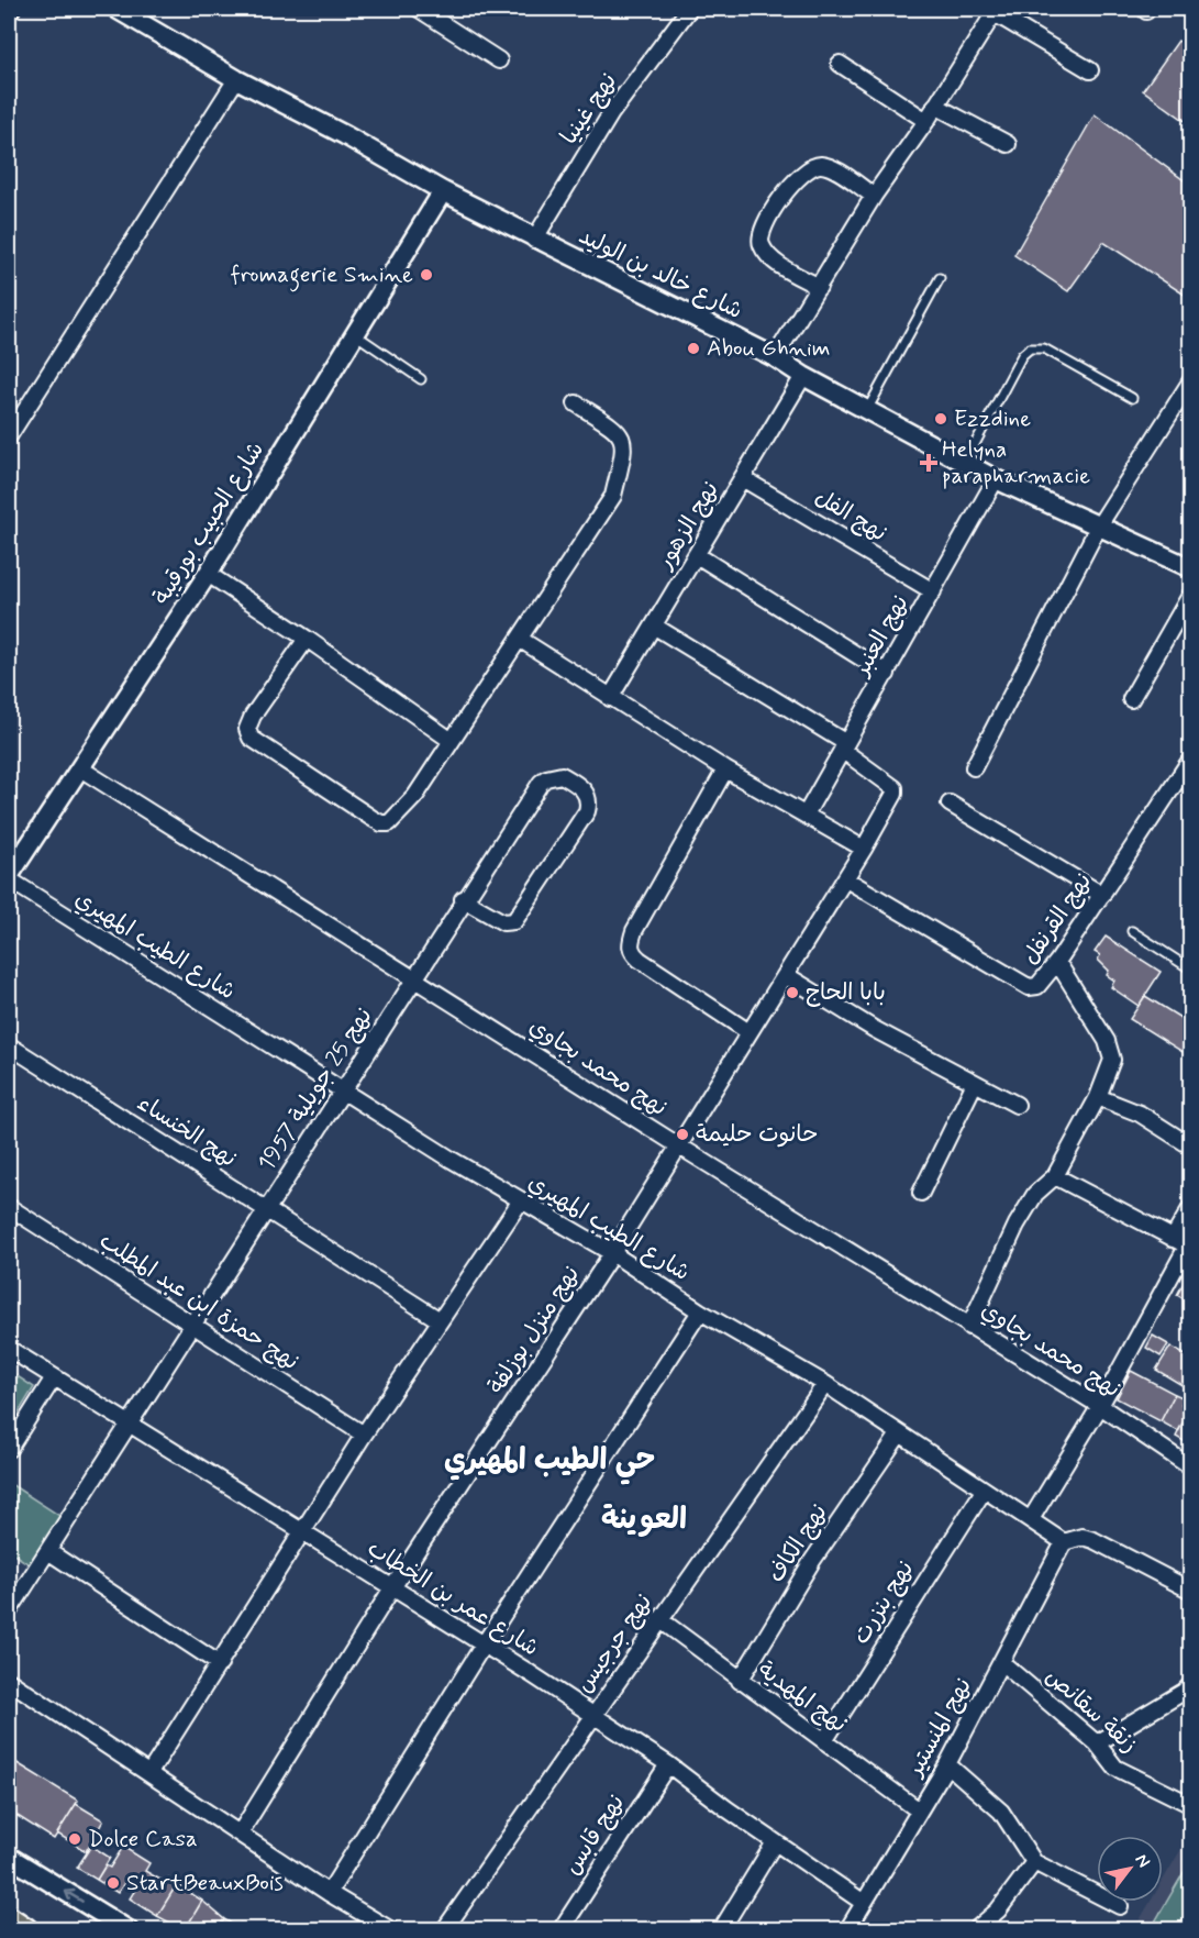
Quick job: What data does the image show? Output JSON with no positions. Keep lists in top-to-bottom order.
{
  "streets": {
    "street": [
      "نهج غينيا",
      "شارع خالد بن الوليد",
      "نهج الفل",
      "شارع الحبيب بورقيبة",
      "نهج الزهور",
      "نهج العنبر",
      "نهج القرنفل",
      "شارع الطيب المهيري",
      "نهج محمد بجاوي",
      "نهج 25 جويلية 1957",
      "نهج الخنساء",
      "نهج حمزة ابن عبد المطلب",
      "نهج منزل بوزلفة",
      "نهج الكاف",
      "شارع عمر بن الخطاب",
      "نهج بنزرت",
      "نهج جرجيس",
      "نهج المهدية",
      "زنقة سقانص",
      "نهج المنستير",
      "نهج قابس"
    ]
  },
  "crossings": [
    ["نهج غينيا", "شارع خالد بن الوليد"],
    ["شارع خالد بن الوليد", "شارع الحبيب بورقيبة"],
    ["شارع خالد بن الوليد", "نهج الزهور"],
    ["شارع خالد بن الوليد", "نهج العنبر"],
    ["نهج الفل", "نهج الزهور"],
    ["نهج الفل", "نهج العنبر"],
    ["شارع الحبيب بورقيبة", "شارع الطيب المهيري"],
    ["شارع الحبيب بورقيبة", "نهج محمد بجاوي"],
    ["نهج العنبر", "نهج منزل بوزلفة"],
    ["نهج القرنفل", "نهج منزل بوزلفة"],
    ["شارع الطيب المهيري", "نهج 25 جويلية 1957"],
    ["شارع الطيب المهيري", "نهج منزل بوزلفة"],
    ["شارع الطيب المهيري", "نهج الكاف"],
    ["شارع الطيب المهيري", "نهج بنزرت"],
    ["شارع الطيب المهيري", "نهج جرجيس"],
    ["شارع الطيب المهيري", "نهج المنستير"],
    ["نهج محمد بجاوي", "نهج 25 جويلية 1957"],
    ["نهج محمد بجاوي", "نهج منزل بوزلفة"],
    ["نهج 25 جويلية 1957", "نهج الخنساء"],
    ["نهج 25 جويلية 1957", "نهج حمزة ابن عبد المطلب"],
    ["نهج 25 جويلية 1957", "شارع عمر بن الخطاب"],
    ["نهج منزل بوزلفة", "شارع عمر بن الخطاب"],
    ["نهج الكاف", "نهج المهدية"],
    ["شارع عمر بن الخطاب", "نهج جرجيس"],
    ["شارع عمر بن الخطاب", "نهج المنستير"],
    ["شارع عمر بن الخطاب", "نهج قابس"],
    ["نهج بنزرت", "نهج المهدية"],
    ["نهج جرجيس", "نهج المهدية"],
    ["نهج المهدية", "نهج المنستير"],
    ["زنقة سقانص", "نهج المنستير"]
  ],
  "districts": ["حي الطيب المهيري", "العوينة"],
  "places": {
    "other": [
      "fromagerie Smine",
      "Abou Ghnim",
      "Ezzdine",
      "بابا الحاج",
      "حانوت حليمة",
      "Dolce Casa",
      "StartBeauxBois"
    ],
    "health": ["Helyna parapharmacie"]
  },
  "north": "top right"
}
